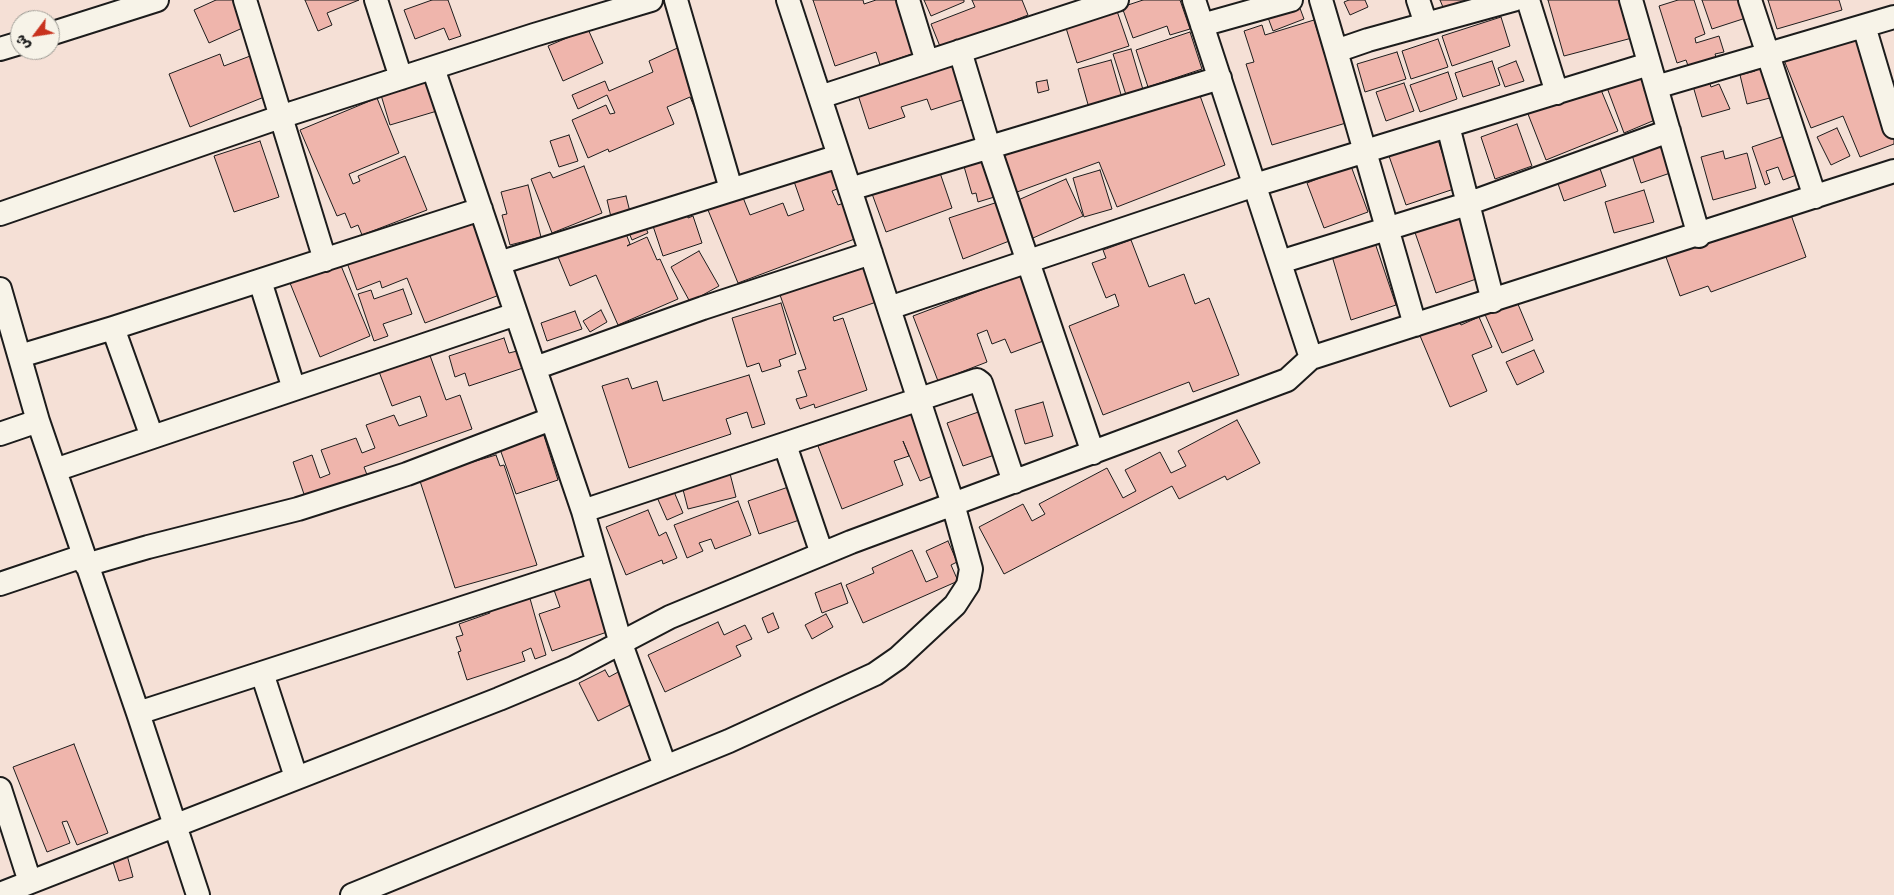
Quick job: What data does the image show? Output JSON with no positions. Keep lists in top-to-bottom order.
{
  "north": "bottom left"
}
